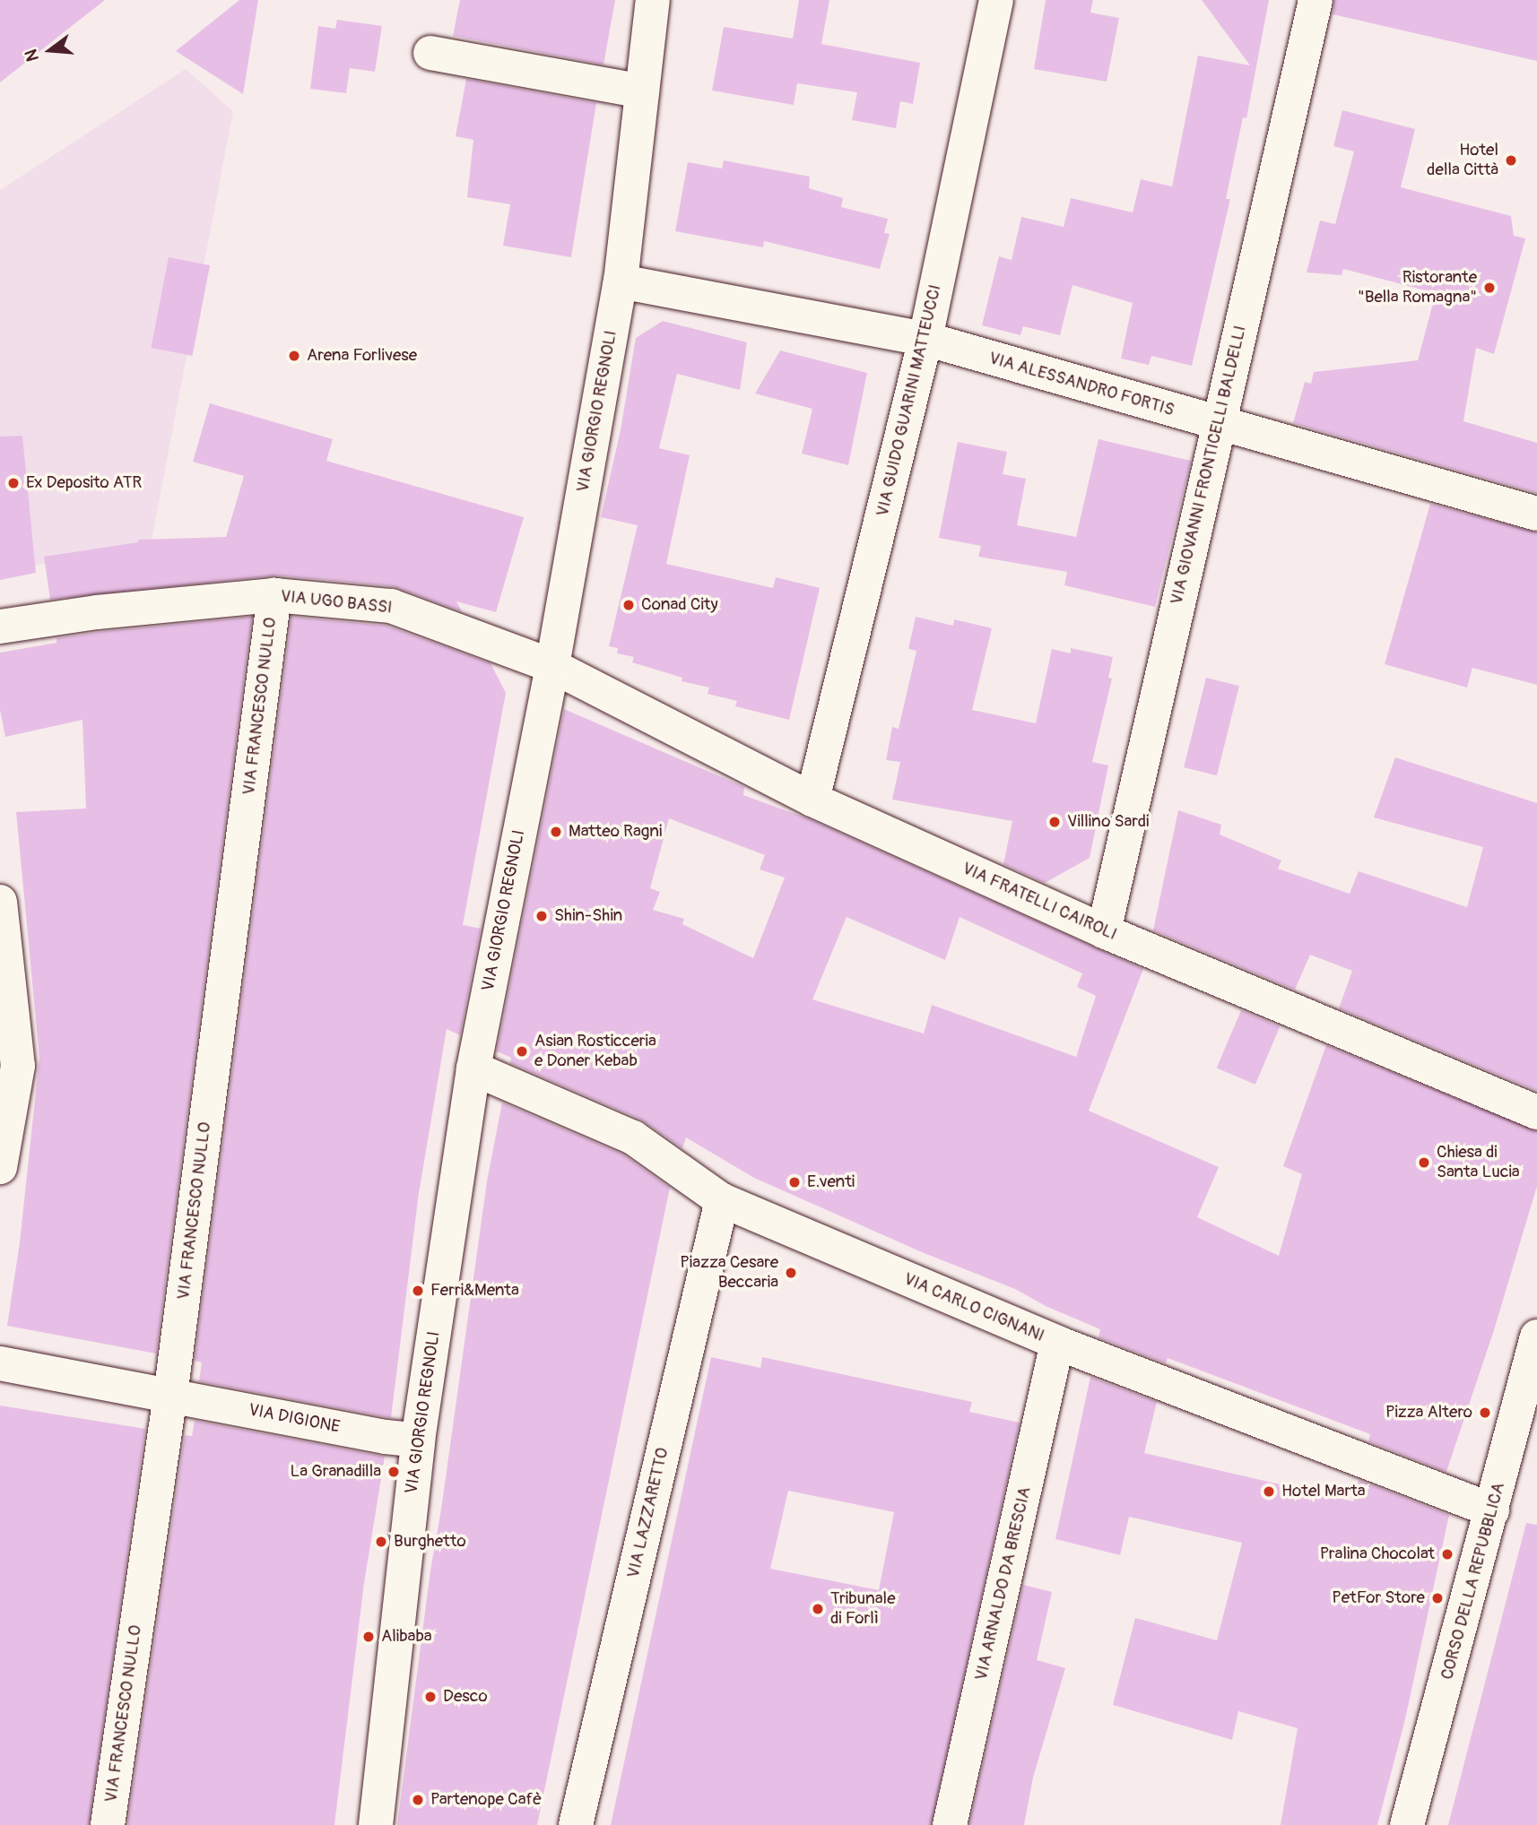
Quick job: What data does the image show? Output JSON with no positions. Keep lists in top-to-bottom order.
{
  "streets": {
    "street": [
      "VIA ALESSANDRO FORTIS",
      "VIA GUIDO GUARINI MATTEUCCI",
      "VIA GIORGIO REGNOLI",
      "VIA GIOVANNI FRONTICELLI BALDELLI",
      "VIA UGO BASSI",
      "VIA FRANCESCO NULLO",
      "VIA FRATELLI CAIROLI",
      "VIA CARLO CIGNANI",
      "VIA DIGIONE",
      "VIA LAZZARETTO",
      "CORSO DELLA REPUBBLICA",
      "VIA ARNALDO DA BRESCIA"
    ]
  },
  "crossings": [
    ["VIA ALESSANDRO FORTIS", "VIA GUIDO GUARINI MATTEUCCI"],
    ["VIA ALESSANDRO FORTIS", "VIA GIORGIO REGNOLI"],
    ["VIA ALESSANDRO FORTIS", "VIA GIOVANNI FRONTICELLI BALDELLI"],
    ["VIA GUIDO GUARINI MATTEUCCI", "VIA FRATELLI CAIROLI"],
    ["VIA GIORGIO REGNOLI", "VIA UGO BASSI"],
    ["VIA GIORGIO REGNOLI", "VIA FRATELLI CAIROLI"],
    ["VIA GIORGIO REGNOLI", "VIA CARLO CIGNANI"],
    ["VIA GIORGIO REGNOLI", "VIA DIGIONE"],
    ["VIA GIOVANNI FRONTICELLI BALDELLI", "VIA FRATELLI CAIROLI"],
    ["VIA UGO BASSI", "VIA FRANCESCO NULLO"],
    ["VIA UGO BASSI", "VIA FRATELLI CAIROLI"],
    ["VIA FRANCESCO NULLO", "VIA DIGIONE"],
    ["VIA CARLO CIGNANI", "VIA LAZZARETTO"],
    ["VIA CARLO CIGNANI", "CORSO DELLA REPUBBLICA"],
    ["VIA CARLO CIGNANI", "VIA ARNALDO DA BRESCIA"]
  ],
  "places": [
    "Hotel della Città",
    "Ristorante \"Bella Romagna\"",
    "Arena Forlivese",
    "Ex Deposito ATR",
    "Conad City",
    "Villino Sardi",
    "Matteo Ragni",
    "Shin-Shin",
    "Asian Rosticceria e Doner Kebab",
    "Chiesa di Santa Lucia",
    "E.venti",
    "Piazza Cesare Beccaria",
    "Ferri&Menta",
    "Pizza Altero",
    "La Granadilla",
    "Hotel Marta",
    "Burghetto",
    "Pralina Chocolat",
    "PetFor Store",
    "Tribunale di Forlì",
    "Alibaba",
    "Desco",
    "Partenope Cafè"
  ],
  "north": "left"
}
